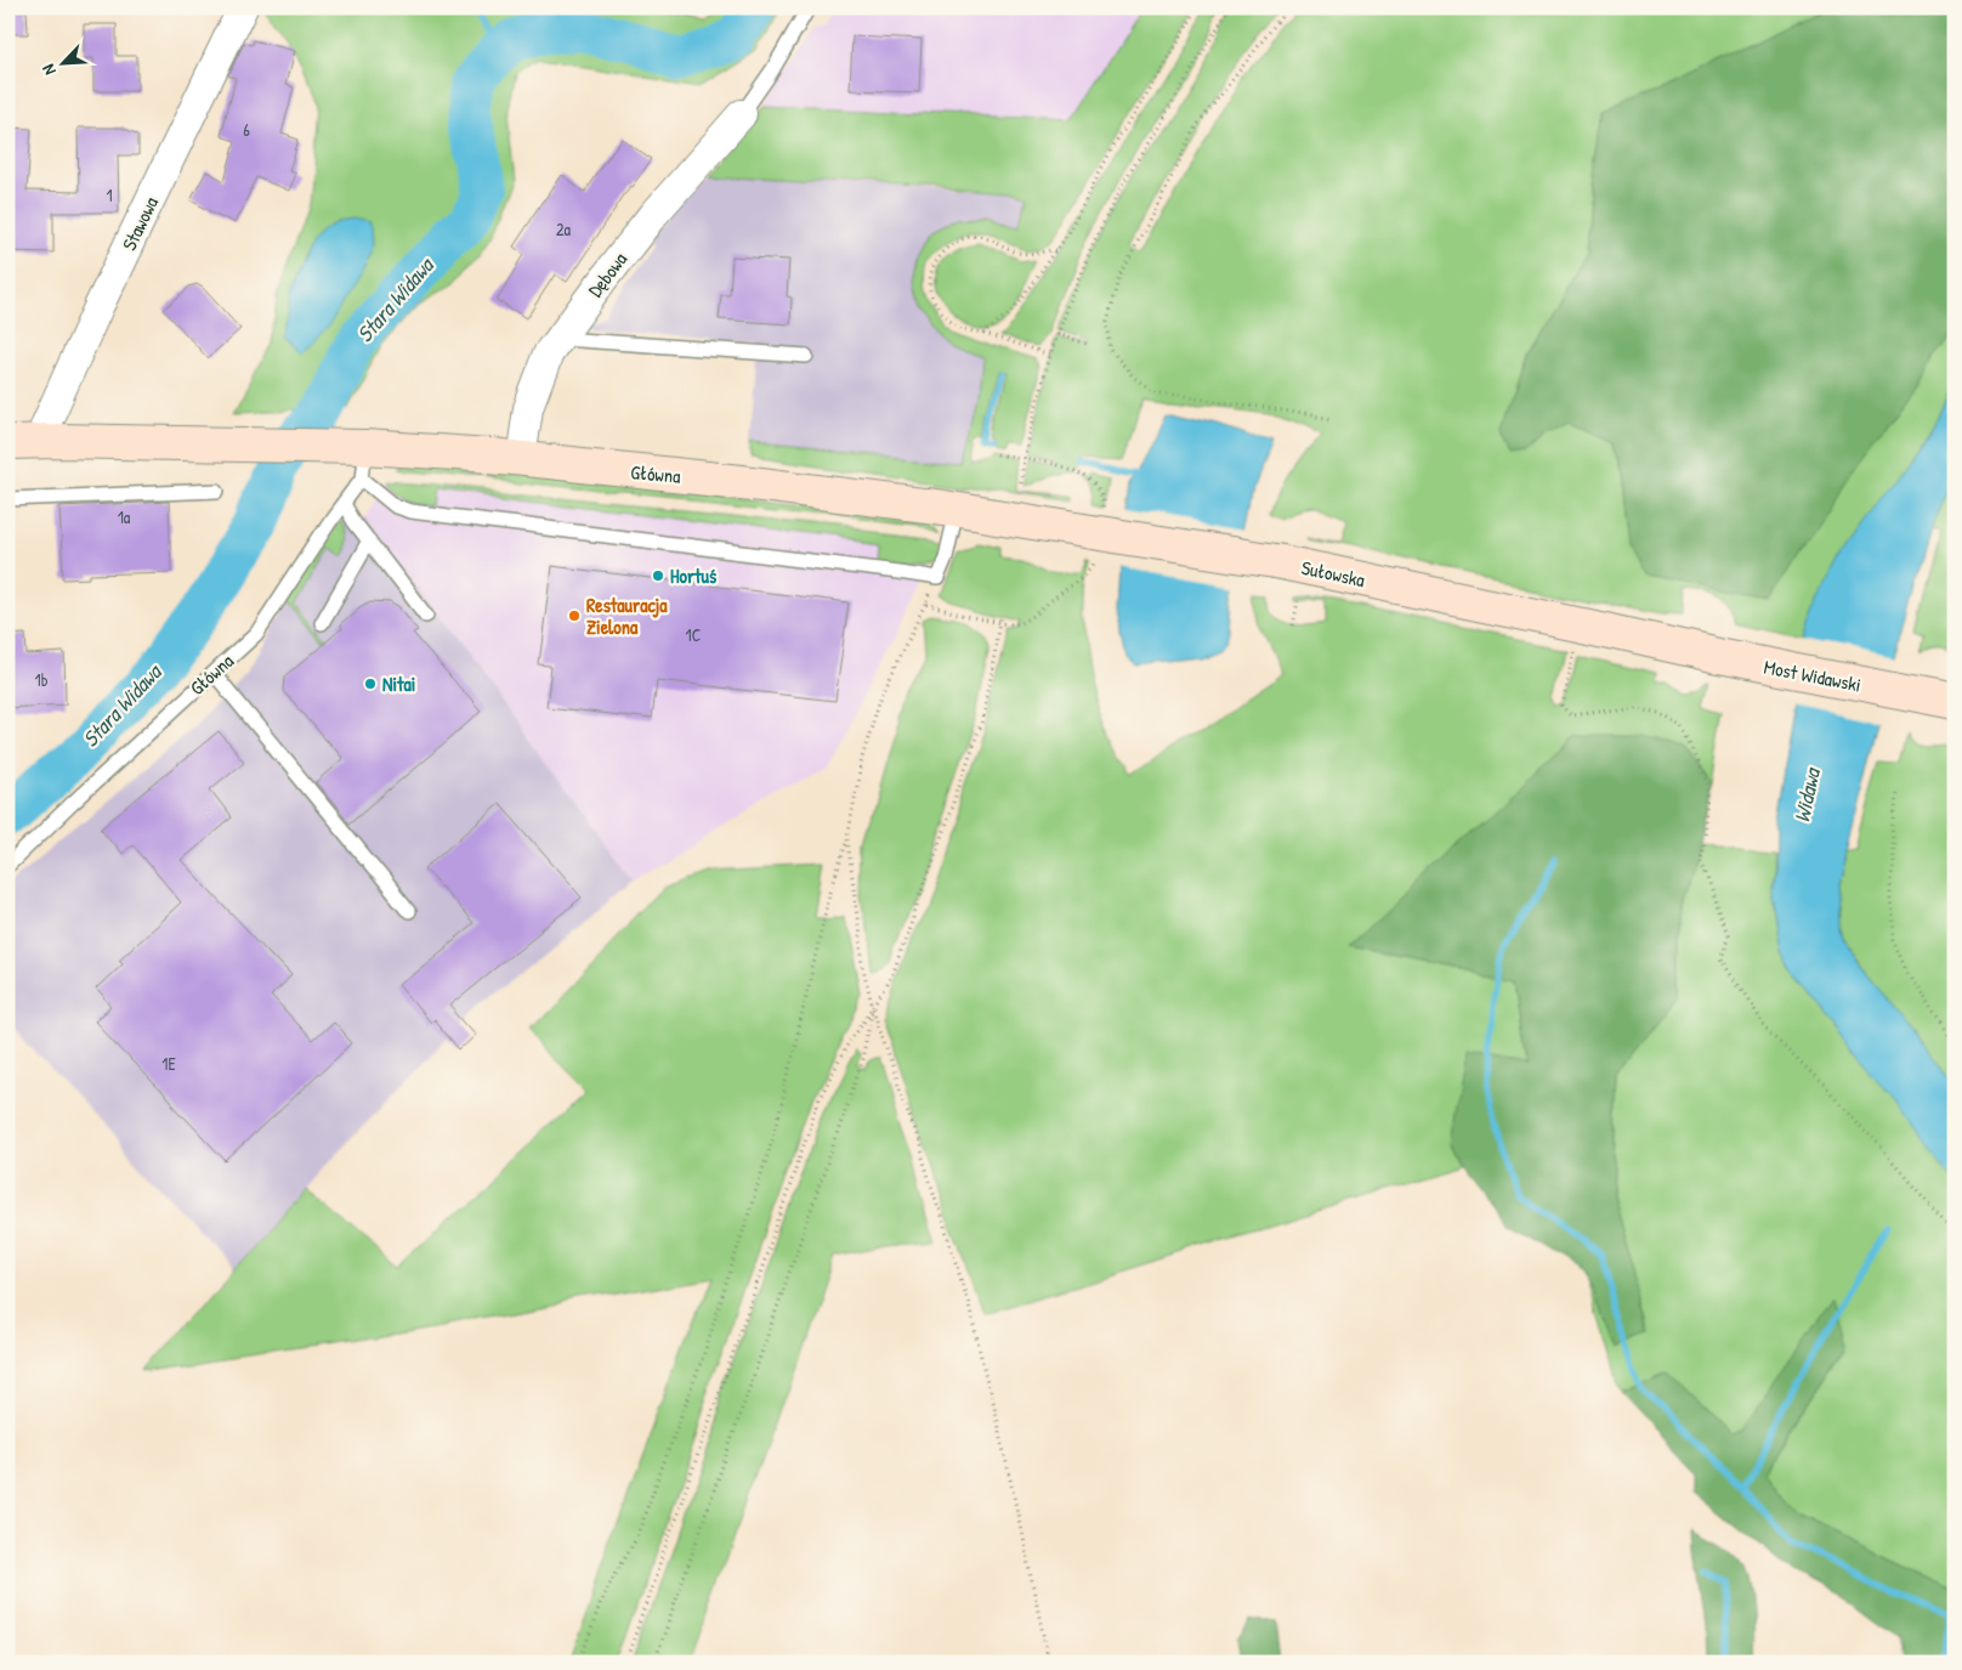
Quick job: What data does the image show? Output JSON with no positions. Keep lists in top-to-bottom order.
{
  "streets": {
    "main road": ["Główna", "Sułowska", "Most Widawski"],
    "street": ["Stawowa", "Dębowa"]
  },
  "crossings": [
    ["Stawowa", "Główna"],
    ["Dębowa", "Główna"],
    ["Główna", "Sułowska"],
    ["Sułowska", "Most Widawski"]
  ],
  "water": ["Stara Widawa", "Widawa"],
  "places": ["Hortuś", "Restauracja Zielona", "Nitai"],
  "house_numbers": [
    "6",
    "1",
    "2a",
    "1a",
    "1C",
    "1b",
    "1E"
  ],
  "north": "bottom left"
}
